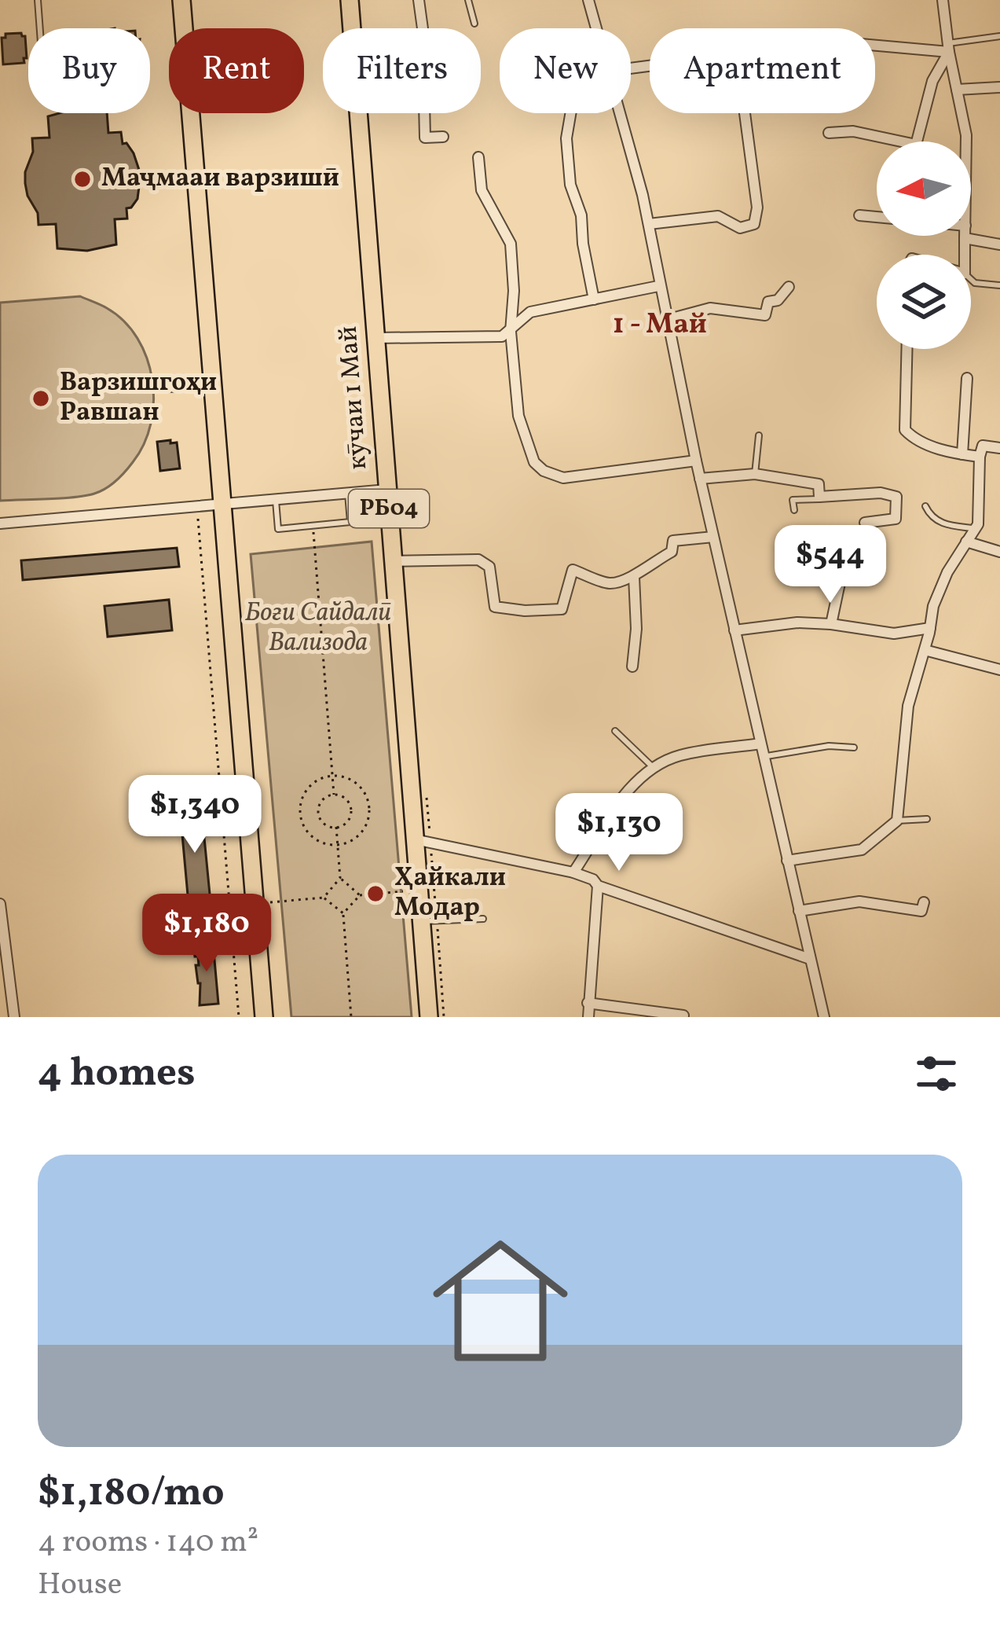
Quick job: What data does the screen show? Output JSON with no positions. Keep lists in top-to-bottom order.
{
  "streets": {
    "main road": ["кӯчаи 1 Май", "РБ04"]
  },
  "districts": ["1 - Май"],
  "parks": ["Боғи Сайдалӣ Вализода"],
  "places": ["Маҷмааи варзишӣ", "Варзишгоҳи Равшан", "Ҳайкали Модар"],
  "north": "left",
  "page": {
    "chip": [
      "Buy",
      "Rent",
      "Filters",
      "New",
      "Apartment"
    ],
    "price": [
      "$544",
      "$1,340",
      "$1,130",
      "$1,180"
    ],
    "heading": "4 homes",
    "list": [
      {
        "name": "$1,180/mo",
        "note": "4 rooms · 140 m² · House"
      }
    ]
  }
}
